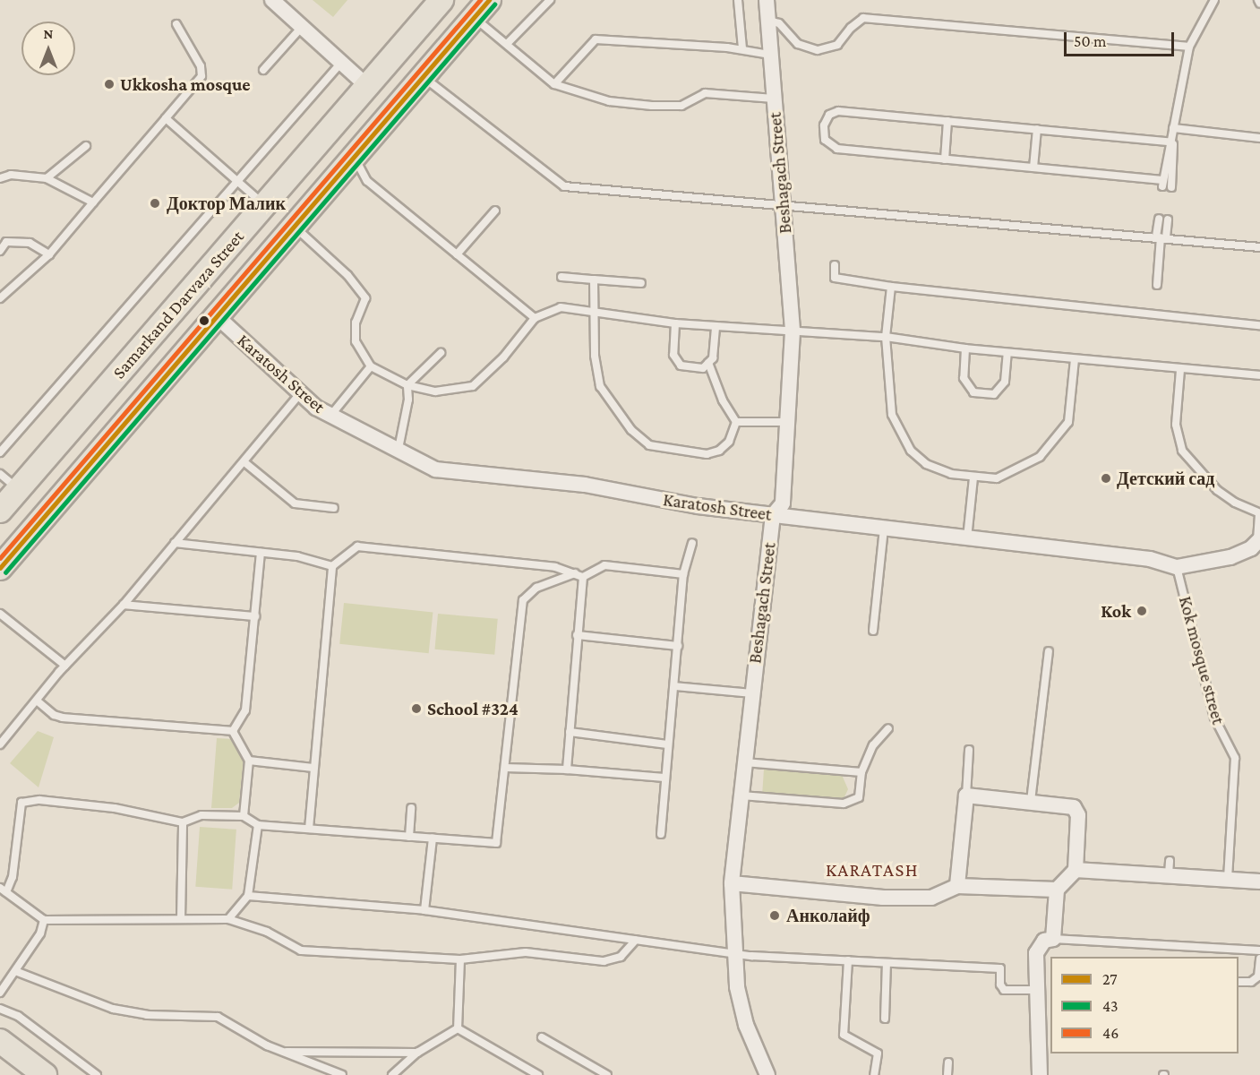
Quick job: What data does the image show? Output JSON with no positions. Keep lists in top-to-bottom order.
{
  "streets": {
    "main road": ["Samarkand Darvaza Street"],
    "street": ["Beshagach Street", "Karatosh Street"],
    "lane": ["Kok mosque street"]
  },
  "crossings": [
    ["Beshagach Street", "Karatosh Street"],
    ["Samarkand Darvaza Street", "Karatosh Street"],
    ["Karatosh Street", "Kok mosque street"]
  ],
  "districts": ["KARATASH"],
  "places": [
    "Ukkosha mosque",
    "Доктор Малик",
    "Детский сад",
    "Kok",
    "School #324",
    "Анколайф"
  ],
  "lines": ["transit line 27", "transit line 46", "transit line 43"],
  "legend": ["27", "43", "46"],
  "scale_bar": "50 m",
  "north": "top"
}
